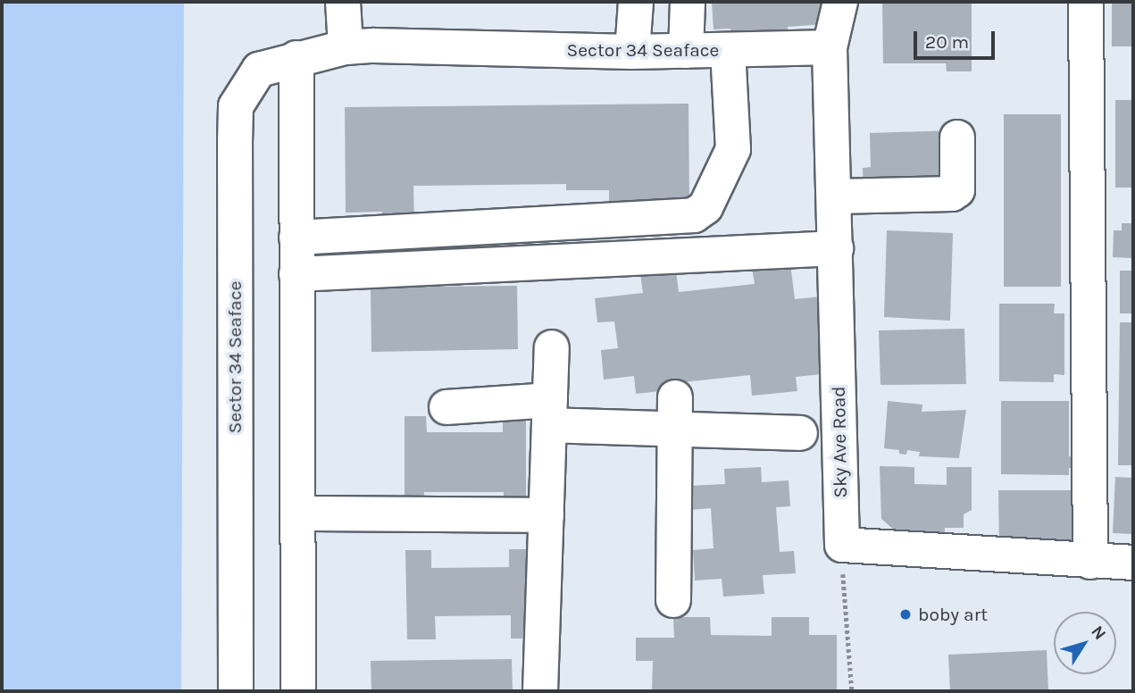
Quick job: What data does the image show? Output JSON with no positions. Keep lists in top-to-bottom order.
{
  "streets": {
    "street": ["Sector 34 Seaface", "Sky Ave Road"]
  },
  "crossings": [
    ["Sector 34 Seaface", "Sky Ave Road"]
  ],
  "places": ["boby art"],
  "scale_bar": "20 m",
  "north": "top right"
}
